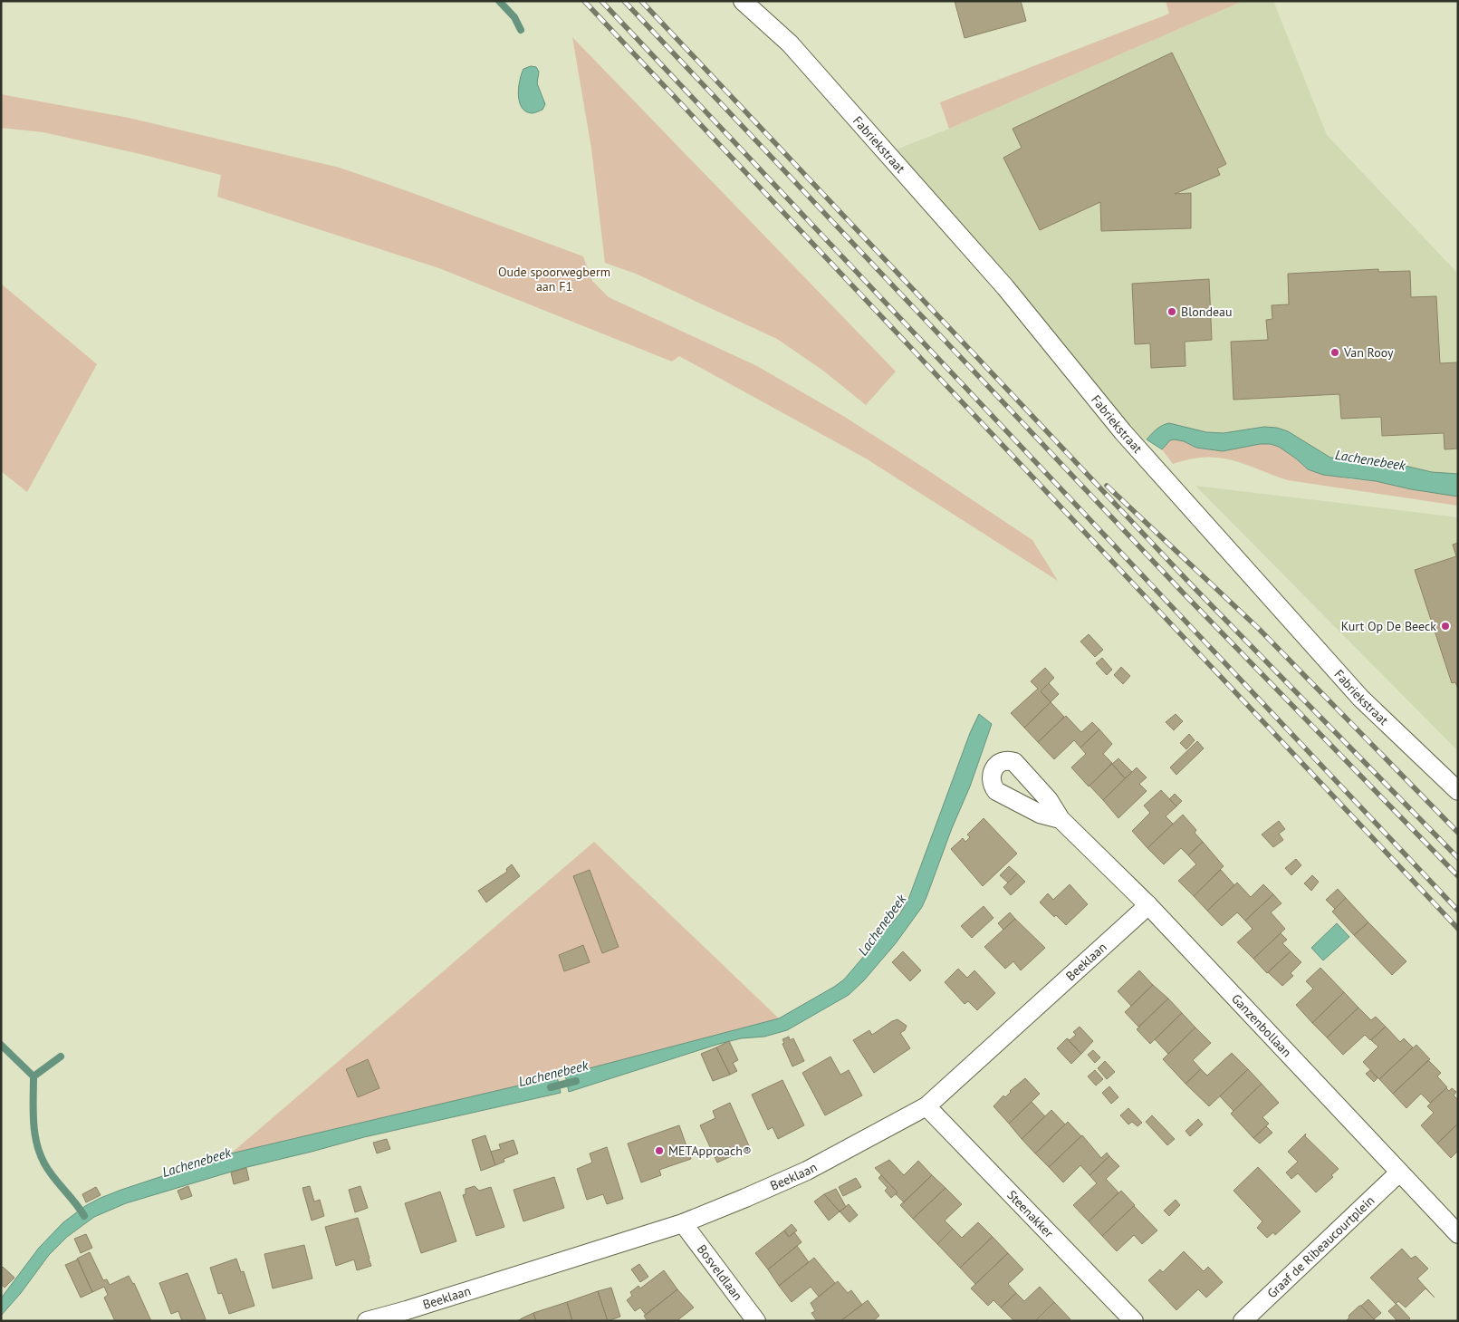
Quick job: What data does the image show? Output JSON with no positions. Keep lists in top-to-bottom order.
{
  "streets": {
    "street": [
      "Fabriekstraat",
      "Beeklaan",
      "Ganzenbollaan",
      "Steenakker",
      "Graaf de Ribeaucourtplein",
      "Bosveldlaan"
    ]
  },
  "crossings": [
    ["Beeklaan", "Ganzenbollaan"],
    ["Beeklaan", "Steenakker"],
    ["Beeklaan", "Bosveldlaan"],
    ["Ganzenbollaan", "Graaf de Ribeaucourtplein"]
  ],
  "water": ["Lachenebeek"],
  "parks": ["Oude spoorwegberm aan F1"],
  "places": [
    "Blondeau",
    "Van Rooy",
    "Kurt Op De Beeck",
    "METApproach®"
  ]
}
